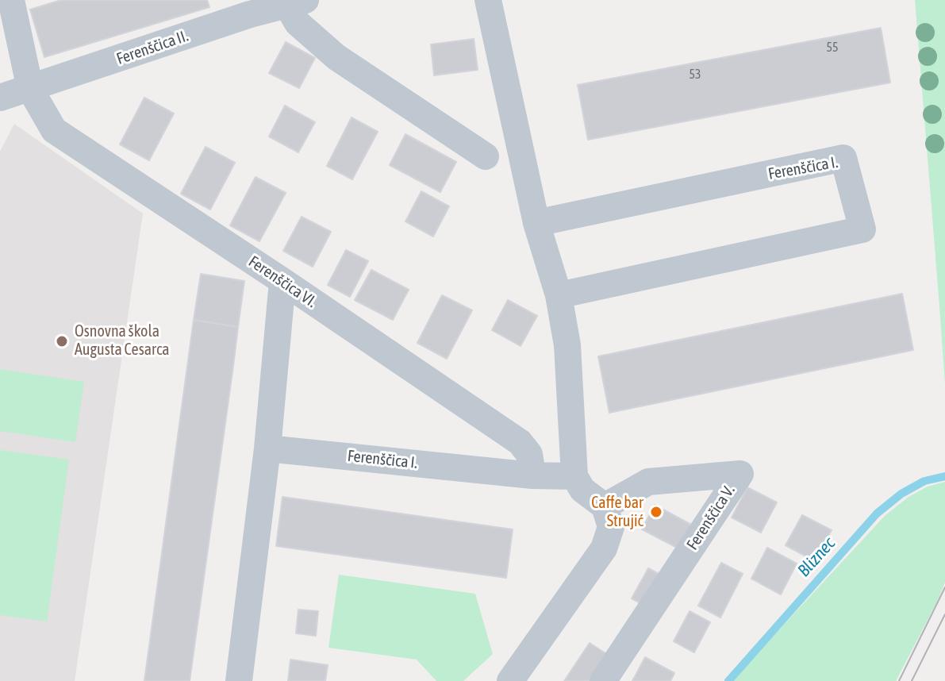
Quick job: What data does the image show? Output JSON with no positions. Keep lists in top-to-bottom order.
{
  "streets": {
    "street": [
      "Ferenščica II.",
      "Ferenščica I.",
      "Ferenščica VI.",
      "Ferenščica V."
    ]
  },
  "crossings": [
    ["Ferenščica II.", "Ferenščica VI."],
    ["Ferenščica I.", "Ferenščica VI."]
  ],
  "water": ["Bliznec"],
  "places": ["Osnovna škola Augusta Cesarca", "Caffe bar Strujić"],
  "house_numbers": ["55", "53"]
}
